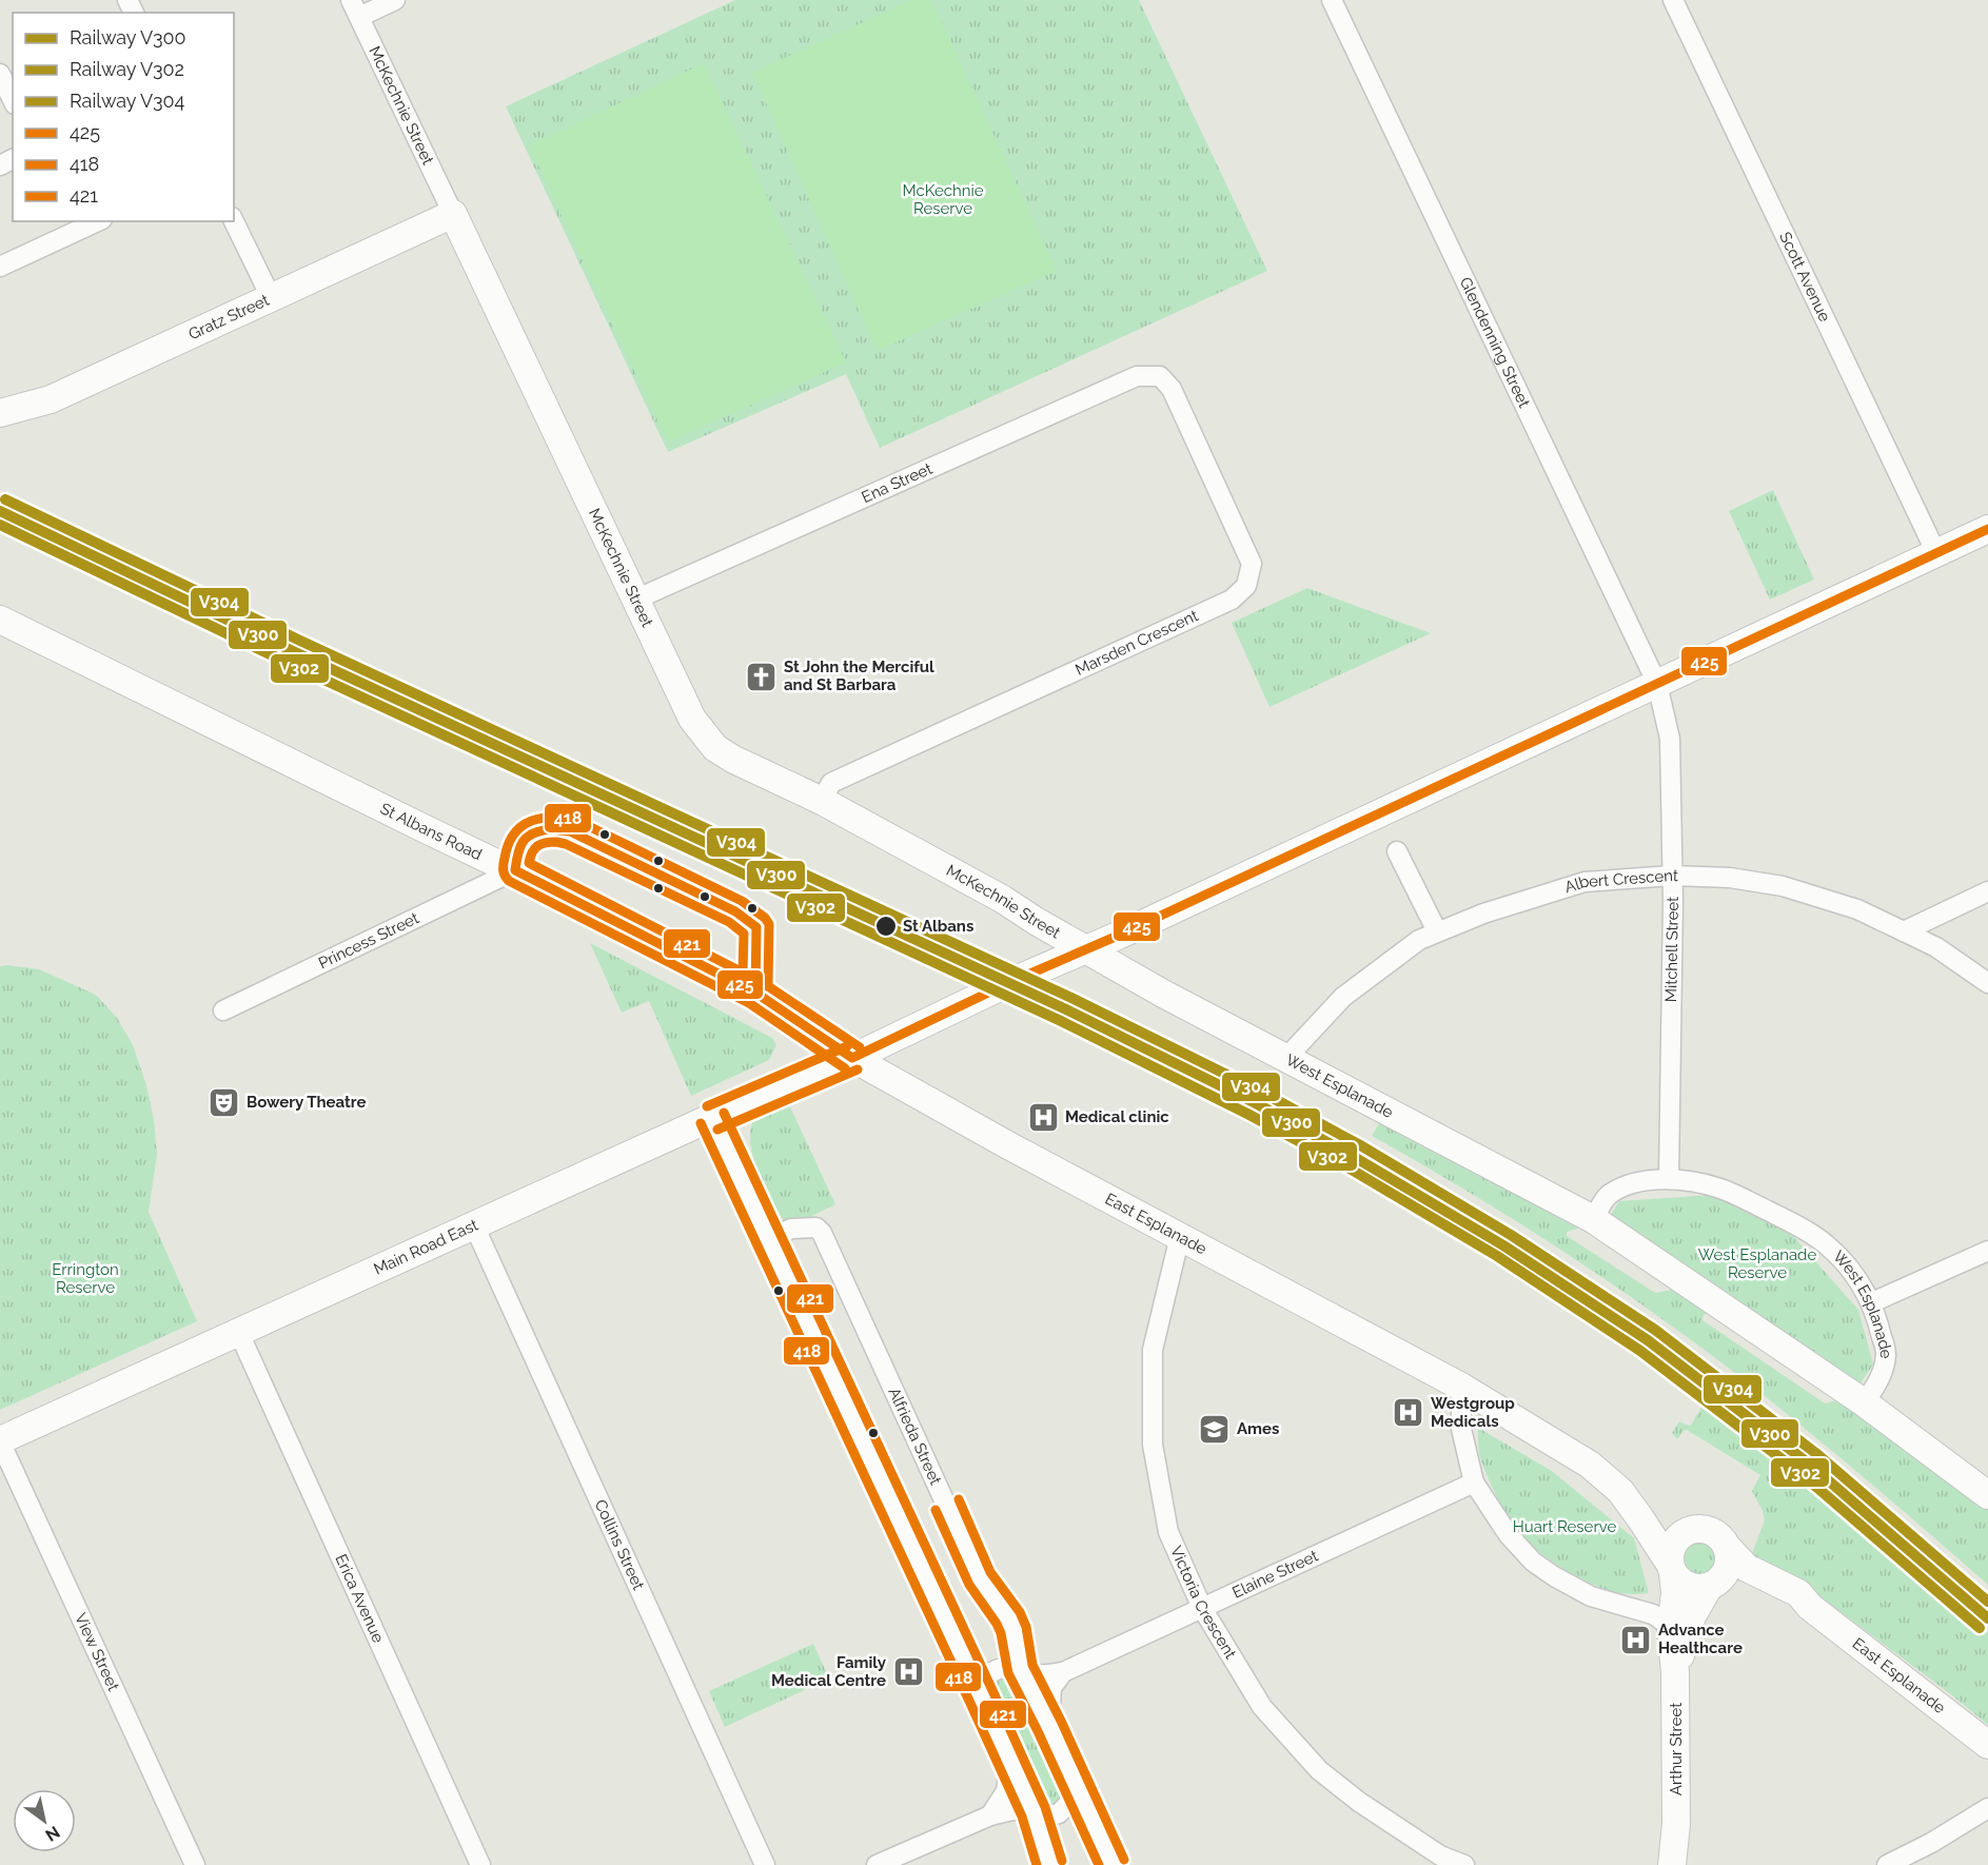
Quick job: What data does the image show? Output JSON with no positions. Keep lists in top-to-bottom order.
{
  "streets": {
    "street": [
      "McKechnie Street",
      "Scott Avenue",
      "Gratz Street",
      "Glendenning Street",
      "Ena Street",
      "Marsden Crescent",
      "St Albans Road",
      "Albert Crescent",
      "Princess Street",
      "Mitchell Street",
      "West Esplanade",
      "East Esplanade",
      "Main Road East",
      "Alfrieda Street",
      "Collins Street",
      "Elaine Street",
      "Erica Avenue",
      "Victoria Crescent",
      "View Street",
      "Arthur Street"
    ]
  },
  "crossings": [
    ["McKechnie Street", "Gratz Street"],
    ["McKechnie Street", "Ena Street"],
    ["McKechnie Street", "Marsden Crescent"],
    ["McKechnie Street", "West Esplanade"],
    ["McKechnie Street", "Main Road East"],
    ["Scott Avenue", "Main Road East"],
    ["Glendenning Street", "Mitchell Street"],
    ["Glendenning Street", "Main Road East"],
    ["Ena Street", "Marsden Crescent"],
    ["St Albans Road", "Princess Street"],
    ["St Albans Road", "East Esplanade"],
    ["St Albans Road", "Main Road East"],
    ["Albert Crescent", "Mitchell Street"],
    ["Albert Crescent", "West Esplanade"],
    ["Mitchell Street", "West Esplanade"],
    ["Mitchell Street", "Main Road East"],
    ["West Esplanade", "Main Road East"],
    ["East Esplanade", "Main Road East"],
    ["East Esplanade", "Victoria Crescent"],
    ["East Esplanade", "Arthur Street"],
    ["Main Road East", "Collins Street"],
    ["Main Road East", "Erica Avenue"],
    ["Main Road East", "View Street"],
    ["Alfrieda Street", "Elaine Street"],
    ["Elaine Street", "Victoria Crescent"]
  ],
  "parks": [
    "McKechnie Reserve",
    "West Esplanade Reserve",
    "Errington Reserve",
    "Huart Reserve"
  ],
  "places": {
    "church": ["St John the Merciful and St Barbara"],
    "other": ["St Albans"],
    "theatre": ["Bowery Theatre"],
    "hospital": [
      "Medical clinic",
      "Westgroup Medicals",
      "Advance Healthcare",
      "Family Medical Centre"
    ],
    "school or university": ["Ames"]
  },
  "lines": [
    "rail line V304",
    "rail line V300",
    "rail line V302",
    "transit line 425",
    "transit line 418",
    "transit line 421"
  ],
  "legend": [
    "Railway V300",
    "Railway V302",
    "Railway V304",
    "425",
    "418",
    "421"
  ],
  "north": "bottom right"
}
